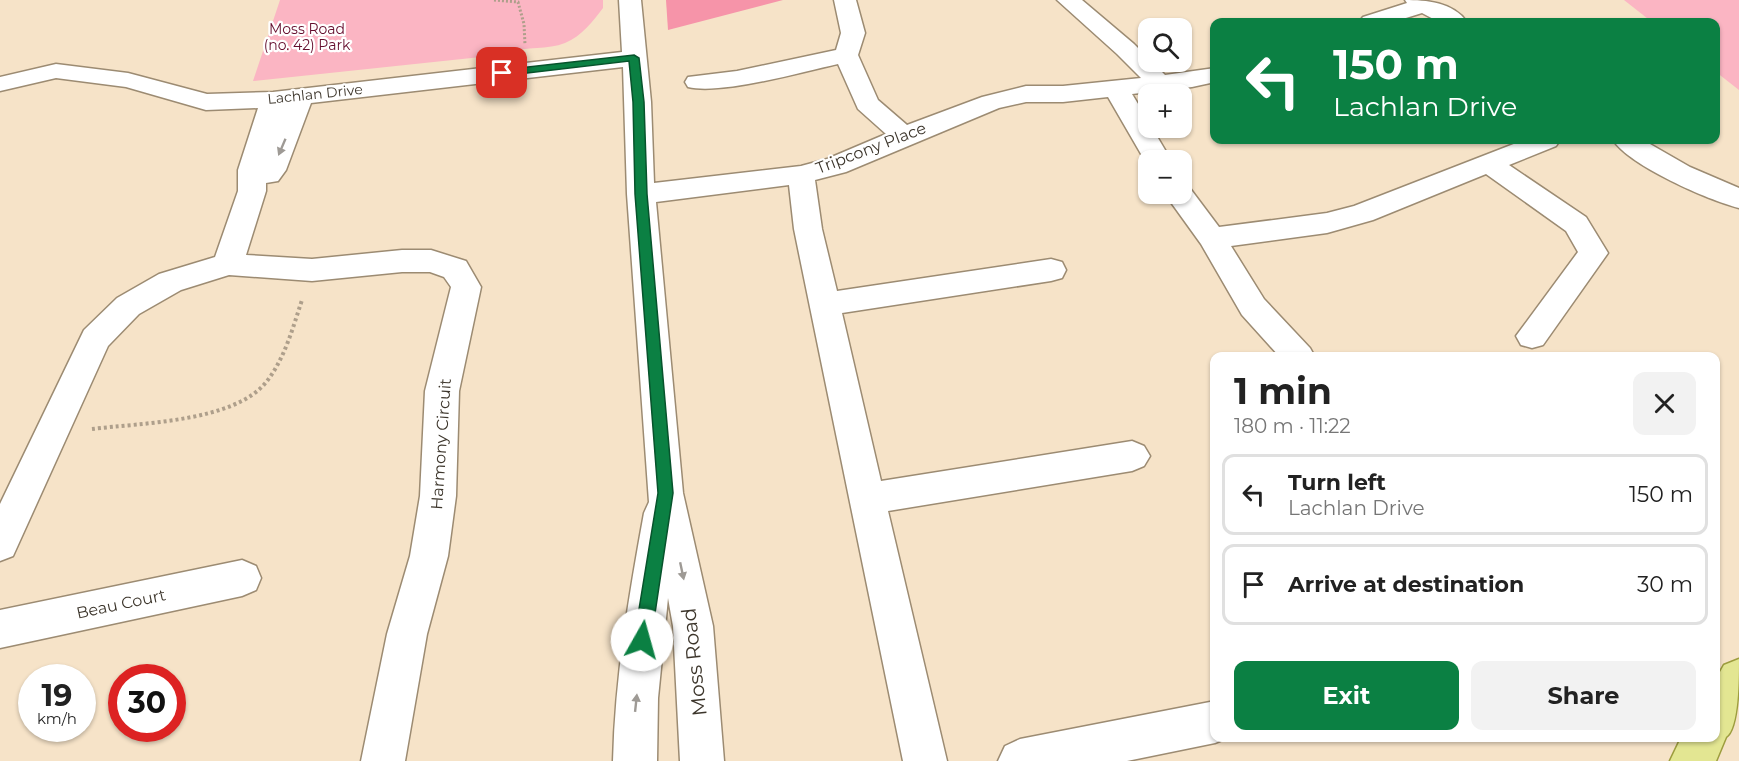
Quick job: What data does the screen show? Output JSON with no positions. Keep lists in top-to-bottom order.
{
  "streets": {
    "street": [
      "Lachlan Drive",
      "Tripcony Place",
      "Harmony Circuit",
      "Beau Court",
      "Moss Road"
    ]
  },
  "crossings": [
    ["Lachlan Drive", "Moss Road"],
    ["Tripcony Place", "Moss Road"]
  ],
  "parks": ["Moss Road (no. 42) Park"],
  "page": {
    "map_buttons": ["+", "−"],
    "turn": ["150 m", "Lachlan Drive"],
    "heading": ["1 min", "180 m · 11:22"],
    "list": [
      {
        "name": "Turn left",
        "note": "Lachlan Drive",
        "value": "150 m"
      },
      {
        "name": "Arrive at destination",
        "value": "30 m"
      }
    ],
    "buttons": ["Exit", "Share"],
    "speed": "19 km/h",
    "limit": "30"
  }
}
